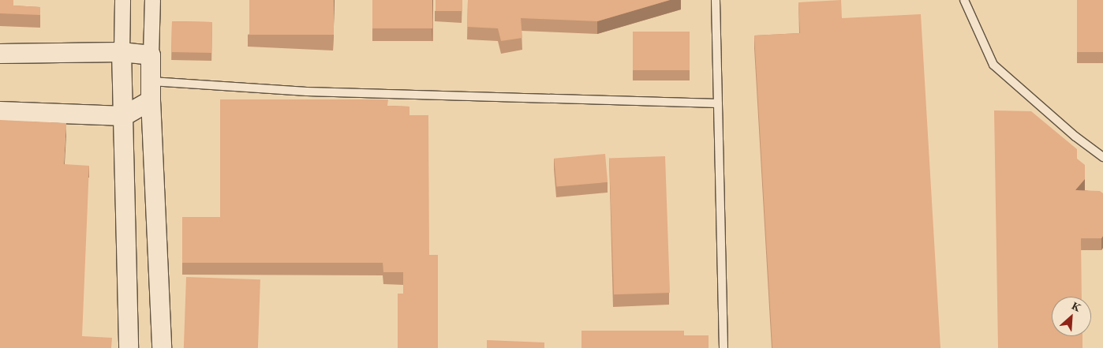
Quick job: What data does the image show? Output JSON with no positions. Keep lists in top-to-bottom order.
{
  "north": "top right"
}
